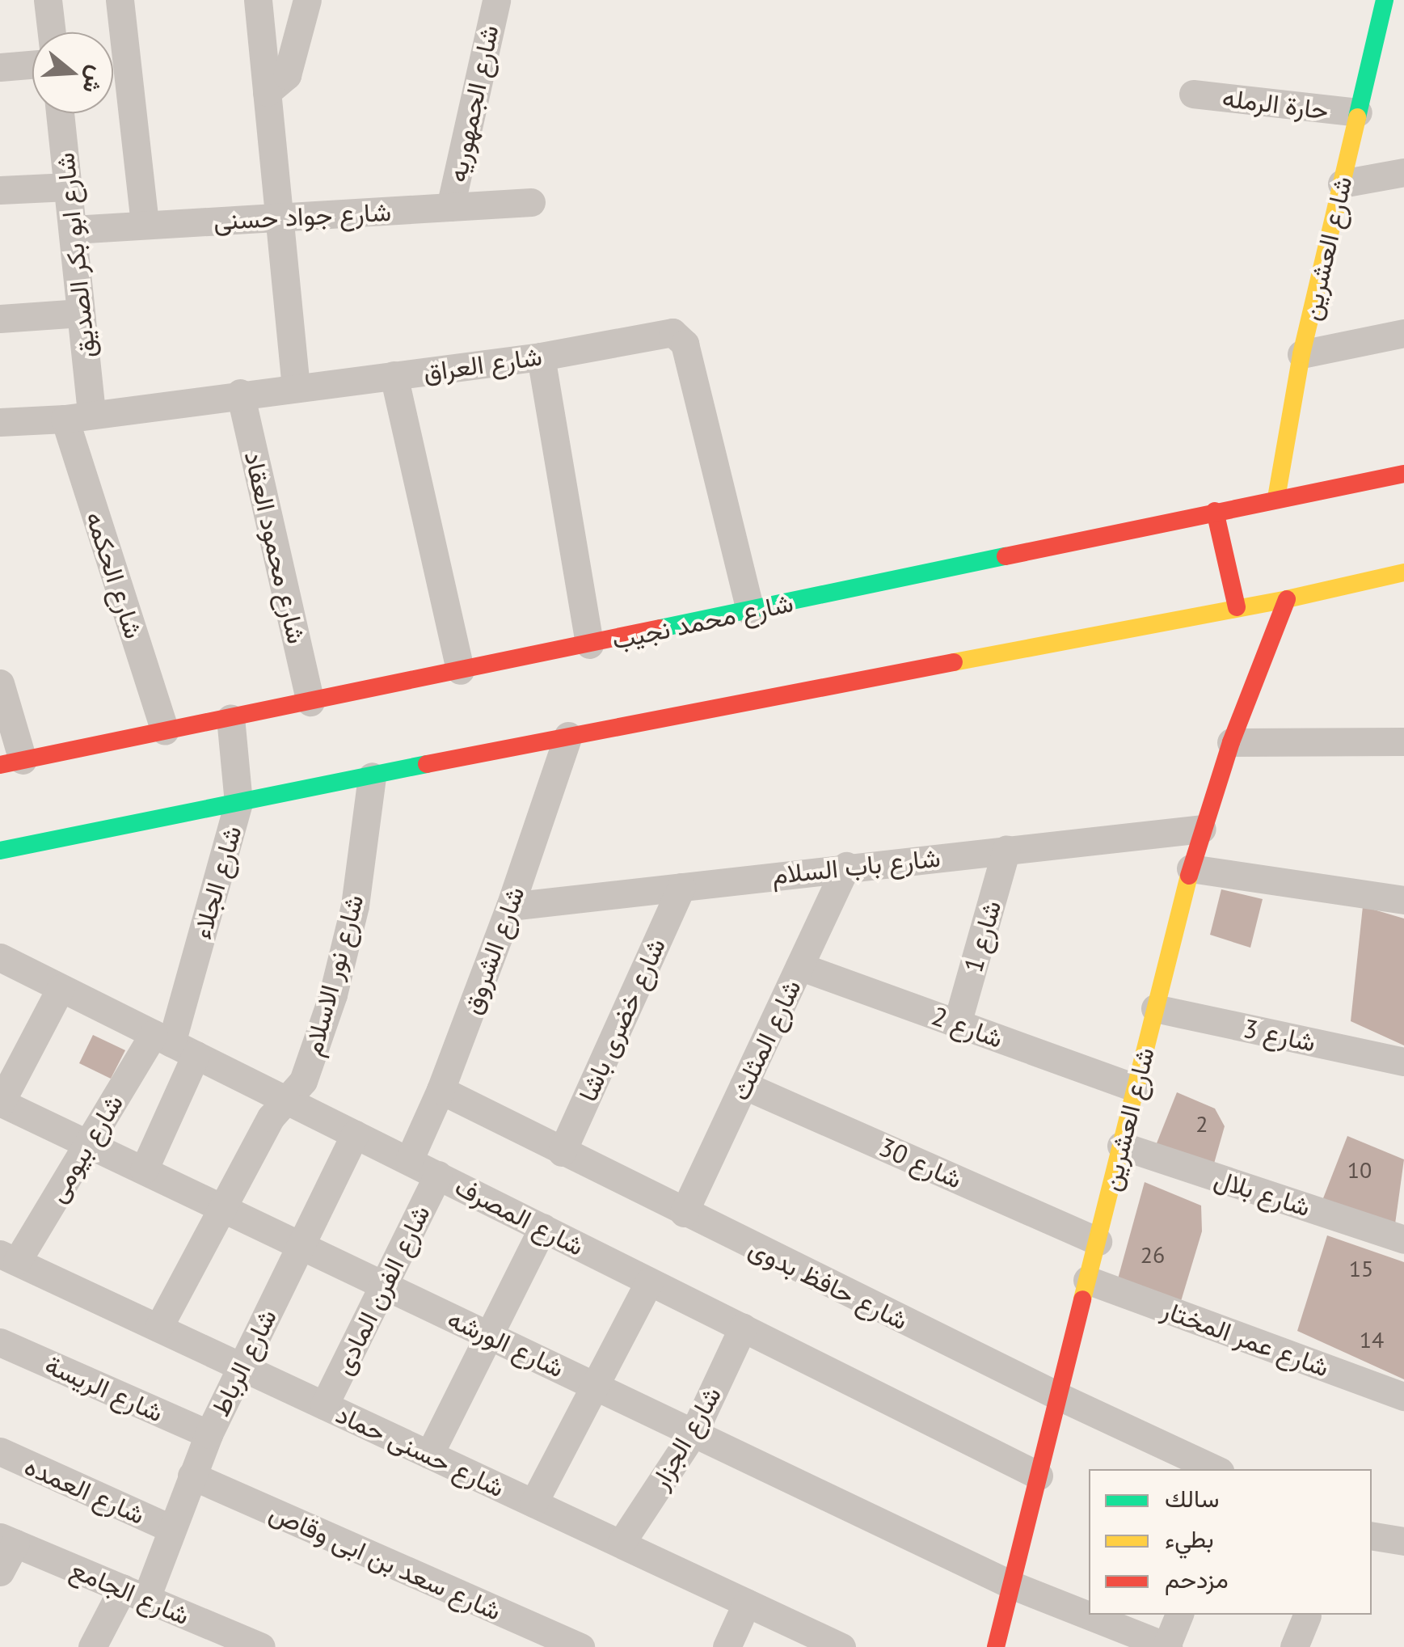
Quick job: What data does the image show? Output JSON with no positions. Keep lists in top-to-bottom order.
{
  "streets": {
    "main road": ["شارع العشرين", "شارع محمد نجيب"],
    "street": [
      "شارع الجمهوريه",
      "حارة الرمله",
      "شارع جواد حسنى",
      "شارع ابو بكر الصديق",
      "شارع العراق",
      "شارع محمود العقاد",
      "شارع الحكمه",
      "شارع باب السلام",
      "شارع الجلاء",
      "شارع 1",
      "شارع الشروق",
      "شارع نور الاسلام",
      "شارع خضرى باشا",
      "شارع 2",
      "شارع 3",
      "شارع المثلث",
      "شارع بيومى",
      "شارع 30",
      "شارع بلال",
      "شارع المصرف",
      "شارع حافظ بدوى",
      "شارع الفرن المادى",
      "شارع عمر المختار",
      "شارع الورشه",
      "شارع الرباط",
      "شارع الريسة",
      "شارع الجزار",
      "شارع حسنى حماد",
      "شارع العمده",
      "شارع سعد بن ابى وقاص",
      "شارع الجامع"
    ]
  },
  "crossings": [
    ["شارع الجمهوريه", "شارع جواد حسنى"],
    ["حارة الرمله", "شارع العشرين"],
    ["شارع جواد حسنى", "شارع ابو بكر الصديق"],
    ["شارع العشرين", "شارع محمد نجيب"],
    ["شارع العشرين", "شارع باب السلام"],
    ["شارع العشرين", "شارع 2"],
    ["شارع العشرين", "شارع 3"],
    ["شارع العشرين", "شارع 30"],
    ["شارع العشرين", "شارع بلال"],
    ["شارع العشرين", "شارع المصرف"],
    ["شارع العشرين", "شارع حافظ بدوى"],
    ["شارع العشرين", "شارع عمر المختار"],
    ["شارع العشرين", "شارع الورشه"],
    ["شارع ابو بكر الصديق", "شارع العراق"],
    ["شارع ابو بكر الصديق", "شارع الحكمه"],
    ["شارع العراق", "شارع محمود العقاد"],
    ["شارع العراق", "شارع الحكمه"],
    ["شارع العراق", "شارع محمد نجيب"],
    ["شارع محمود العقاد", "شارع محمد نجيب"],
    ["شارع الحكمه", "شارع محمد نجيب"],
    ["شارع محمد نجيب", "شارع الجلاء"],
    ["شارع باب السلام", "شارع 1"],
    ["شارع باب السلام", "شارع الشروق"],
    ["شارع باب السلام", "شارع خضرى باشا"],
    ["شارع باب السلام", "شارع المثلث"],
    ["شارع الجلاء", "شارع بيومى"],
    ["شارع الجلاء", "شارع المصرف"],
    ["شارع 1", "شارع 2"],
    ["شارع الشروق", "شارع المصرف"],
    ["شارع الشروق", "شارع حافظ بدوى"],
    ["شارع نور الاسلام", "شارع المصرف"],
    ["شارع نور الاسلام", "شارع الورشه"],
    ["شارع نور الاسلام", "شارع حسنى حماد"],
    ["شارع خضرى باشا", "شارع حافظ بدوى"],
    ["شارع 2", "شارع المثلث"],
    ["شارع المثلث", "شارع 30"],
    ["شارع المثلث", "شارع حافظ بدوى"],
    ["شارع بيومى", "شارع المصرف"],
    ["شارع بيومى", "شارع الورشه"],
    ["شارع بيومى", "شارع حسنى حماد"],
    ["شارع المصرف", "شارع الفرن المادى"],
    ["شارع المصرف", "شارع الرباط"],
    ["شارع المصرف", "شارع الجزار"],
    ["شارع الفرن المادى", "شارع الورشه"],
    ["شارع الفرن المادى", "شارع حسنى حماد"],
    ["شارع الورشه", "شارع الرباط"],
    ["شارع الورشه", "شارع الجزار"],
    ["شارع الرباط", "شارع الريسة"],
    ["شارع الرباط", "شارع حسنى حماد"],
    ["شارع الرباط", "شارع العمده"],
    ["شارع الرباط", "شارع سعد بن ابى وقاص"],
    ["شارع الرباط", "شارع الجامع"],
    ["شارع الجزار", "شارع حسنى حماد"]
  ],
  "house_numbers": [
    "2",
    "10",
    "26",
    "15",
    "14"
  ],
  "legend": ["سالك", "بطيء", "مزدحم"],
  "north": "right"
}
